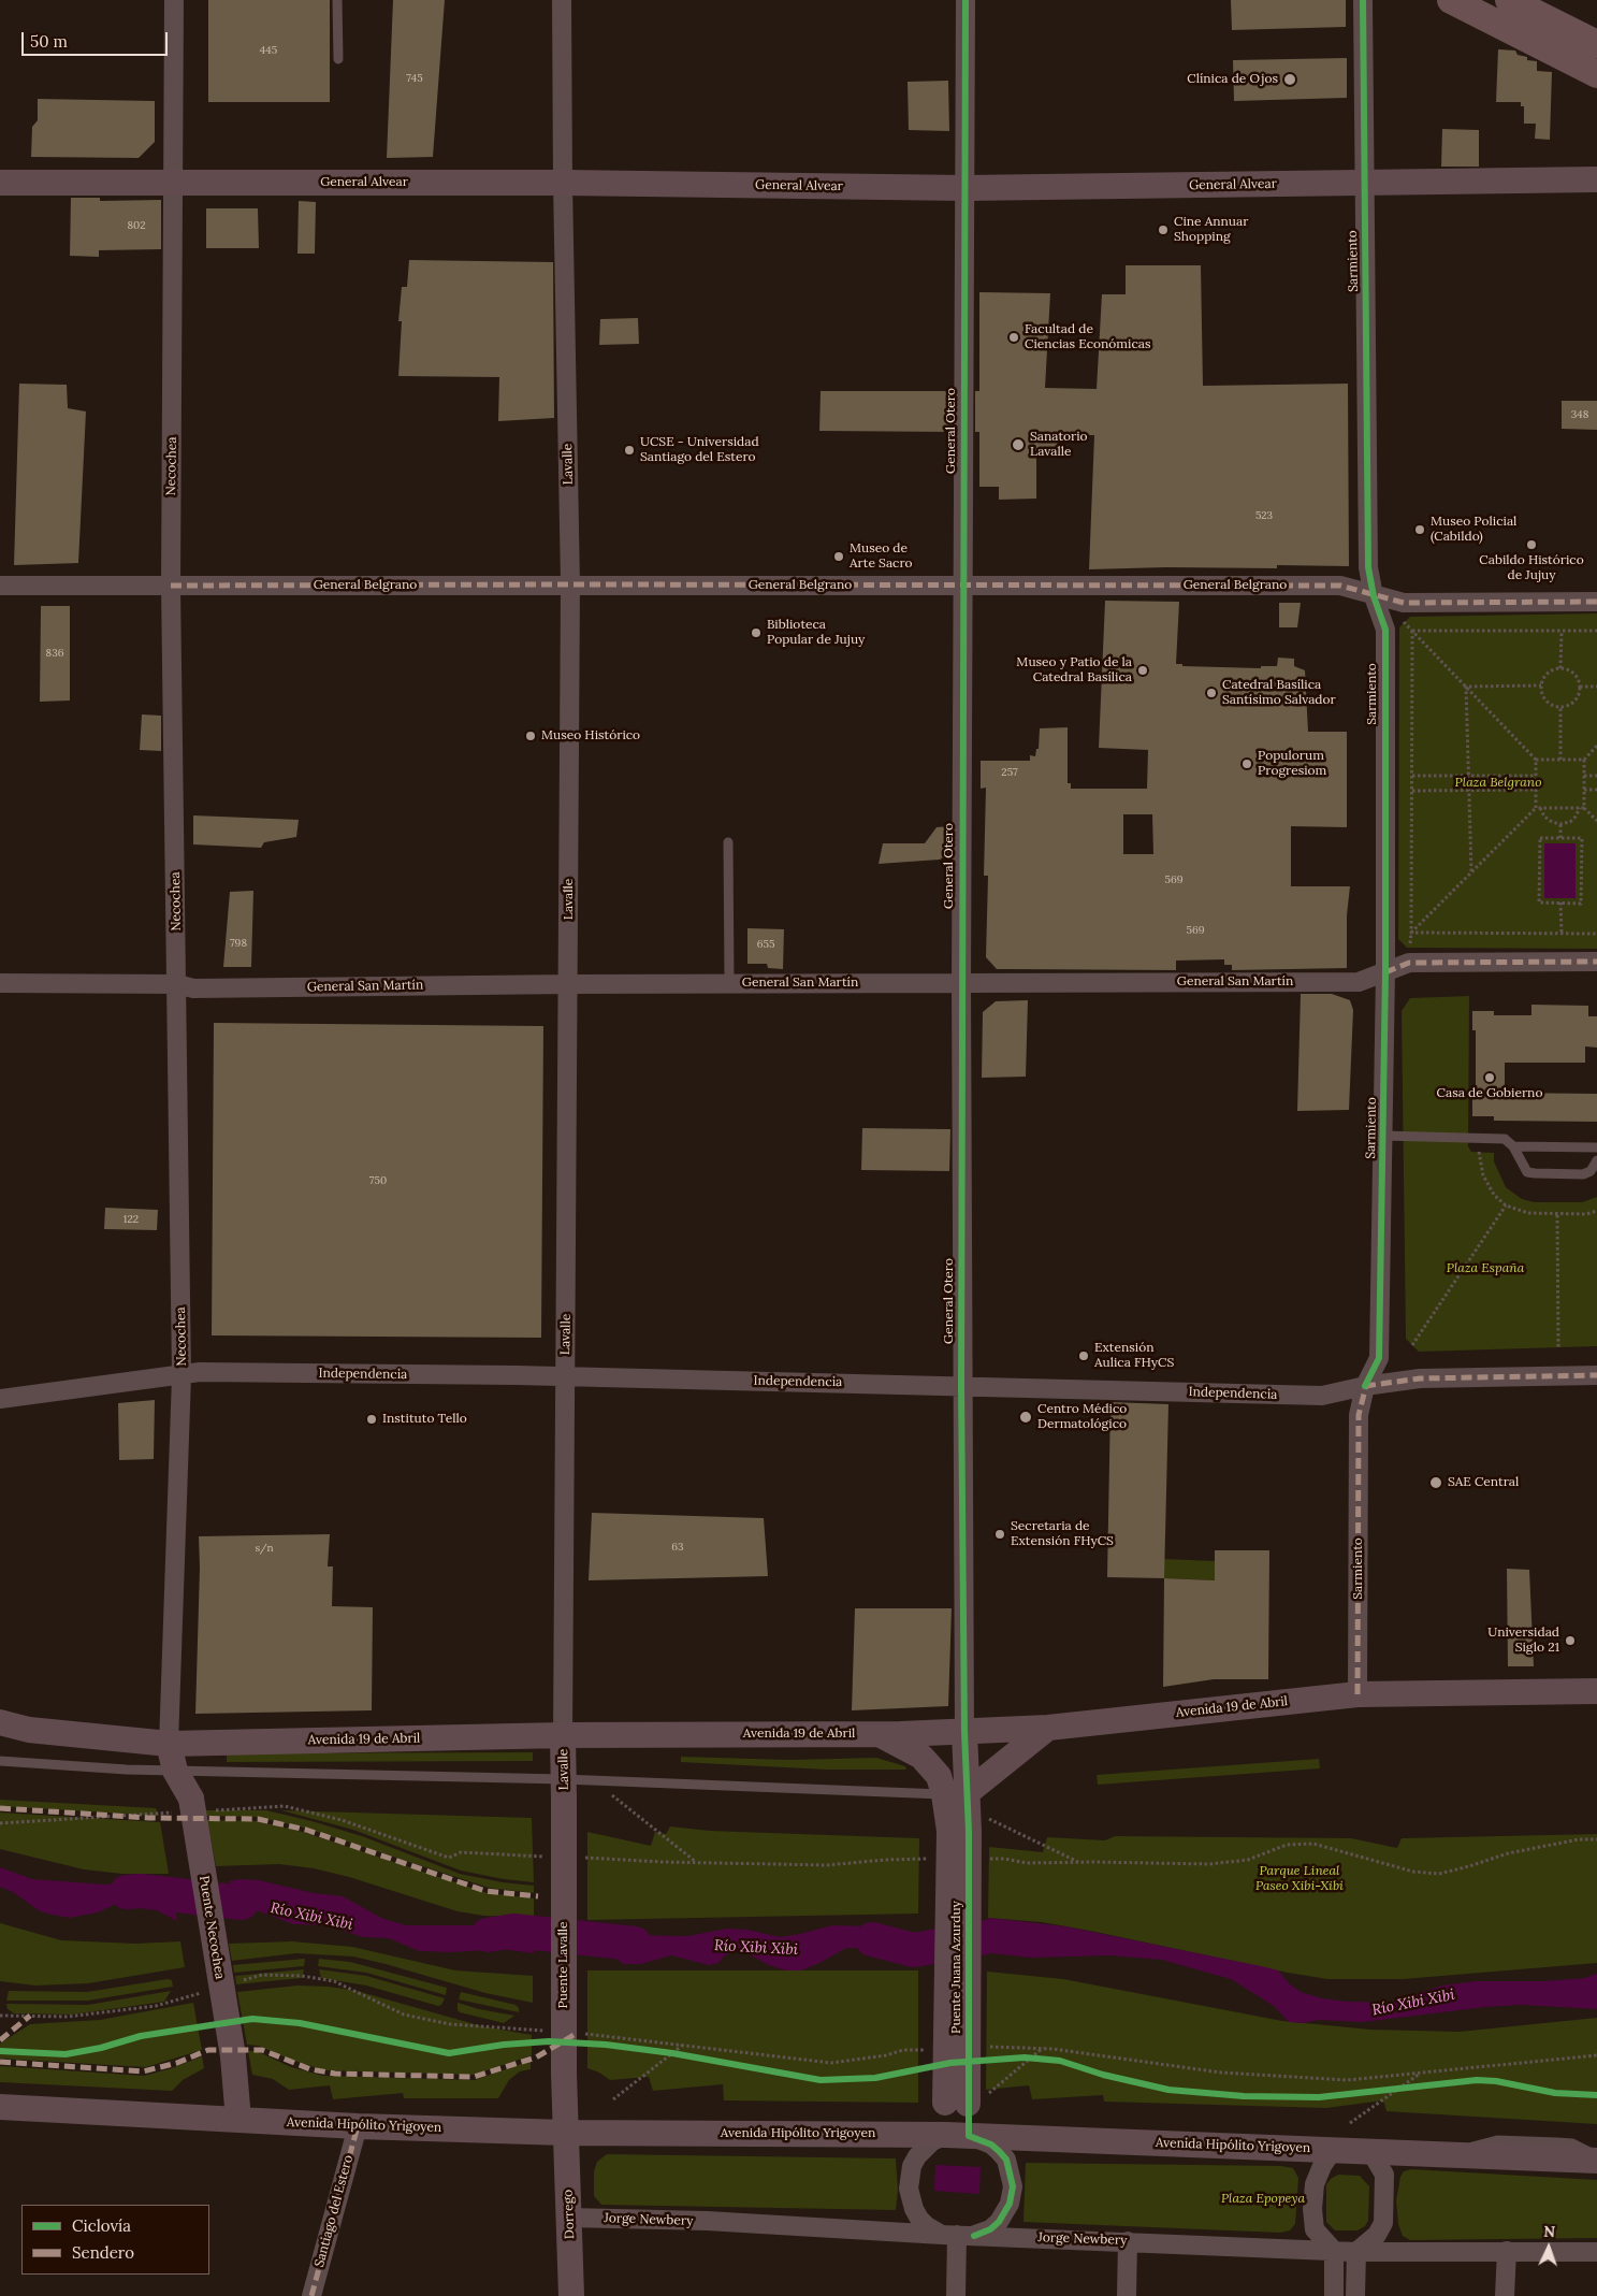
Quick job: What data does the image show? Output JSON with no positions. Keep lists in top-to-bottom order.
{
  "streets": {
    "main road": [
      "General Alvear",
      "Lavalle",
      "Necochea",
      "Avenida 19 de Abril",
      "Puente Necochea",
      "Puente Lavalle",
      "Puente Juana Azurduy",
      "Avenida Hipólito Yrigoyen",
      "Dorrego"
    ],
    "street": [
      "Sarmiento",
      "General Otero",
      "General Belgrano",
      "General San Martín",
      "Independencia",
      "Santiago del Estero",
      "Jorge Newbery"
    ]
  },
  "crossings": [
    ["General Alvear", "Sarmiento"],
    ["General Alvear", "General Otero"],
    ["General Alvear", "Lavalle"],
    ["General Alvear", "Necochea"],
    ["Sarmiento", "General Belgrano"],
    ["Sarmiento", "General San Martín"],
    ["Sarmiento", "Independencia"],
    ["Sarmiento", "Avenida 19 de Abril"],
    ["General Otero", "General Belgrano"],
    ["General Otero", "General San Martín"],
    ["General Otero", "Independencia"],
    ["General Otero", "Avenida 19 de Abril"],
    ["General Otero", "Puente Juana Azurduy"],
    ["Lavalle", "General Belgrano"],
    ["Lavalle", "General San Martín"],
    ["Lavalle", "Independencia"],
    ["Lavalle", "Avenida 19 de Abril"],
    ["Lavalle", "Puente Lavalle"],
    ["Necochea", "General Belgrano"],
    ["Necochea", "General San Martín"],
    ["Necochea", "Independencia"],
    ["Necochea", "Avenida 19 de Abril"],
    ["Necochea", "Puente Necochea"],
    ["Avenida 19 de Abril", "Puente Juana Azurduy"],
    ["Puente Necochea", "Avenida Hipólito Yrigoyen"],
    ["Puente Lavalle", "Avenida Hipólito Yrigoyen"],
    ["Puente Lavalle", "Dorrego"],
    ["Puente Juana Azurduy", "Avenida Hipólito Yrigoyen"],
    ["Puente Juana Azurduy", "Jorge Newbery"],
    ["Avenida Hipólito Yrigoyen", "Santiago del Estero"],
    ["Avenida Hipólito Yrigoyen", "Dorrego"],
    ["Avenida Hipólito Yrigoyen", "Jorge Newbery"],
    ["Dorrego", "Jorge Newbery"]
  ],
  "water": ["Río Xibi Xibi"],
  "parks": [
    "Plaza Belgrano",
    "Plaza España",
    "Parque Lineal Paseo Xibi-Xibi",
    "Plaza Epopeya"
  ],
  "places": [
    "Clínica de Ojos",
    "Cine Annuar Shopping",
    "Facultad de Ciencias Económicas",
    "Sanatorio Lavalle",
    "UCSE - Universidad Santiago del Estero",
    "Museo Policial (Cabildo)",
    "Cabildo Histórico de Jujuy",
    "Museo de Arte Sacro",
    "Biblioteca Popular de Jujuy",
    "Museo y Patio de la Catedral Basílica",
    "Catedral Basílica Santísimo Salvador",
    "Museo Histórico",
    "Populorum Progresiom",
    "Casa de Gobierno",
    "Extensión Aulica FHyCS",
    "Centro Médico Dermatológico",
    "Instituto Tello",
    "SAE Central",
    "Secretaria de Extensión FHyCS",
    "Universidad Siglo 21"
  ],
  "house_numbers": [
    "445",
    "745",
    "802",
    "348",
    "523",
    "836",
    "257",
    "569",
    "569",
    "798",
    "655",
    "750",
    "122",
    "63",
    "s/n"
  ],
  "legend": ["Ciclovía", "Sendero"],
  "scale_bar": "50 m",
  "north": "top"
}
